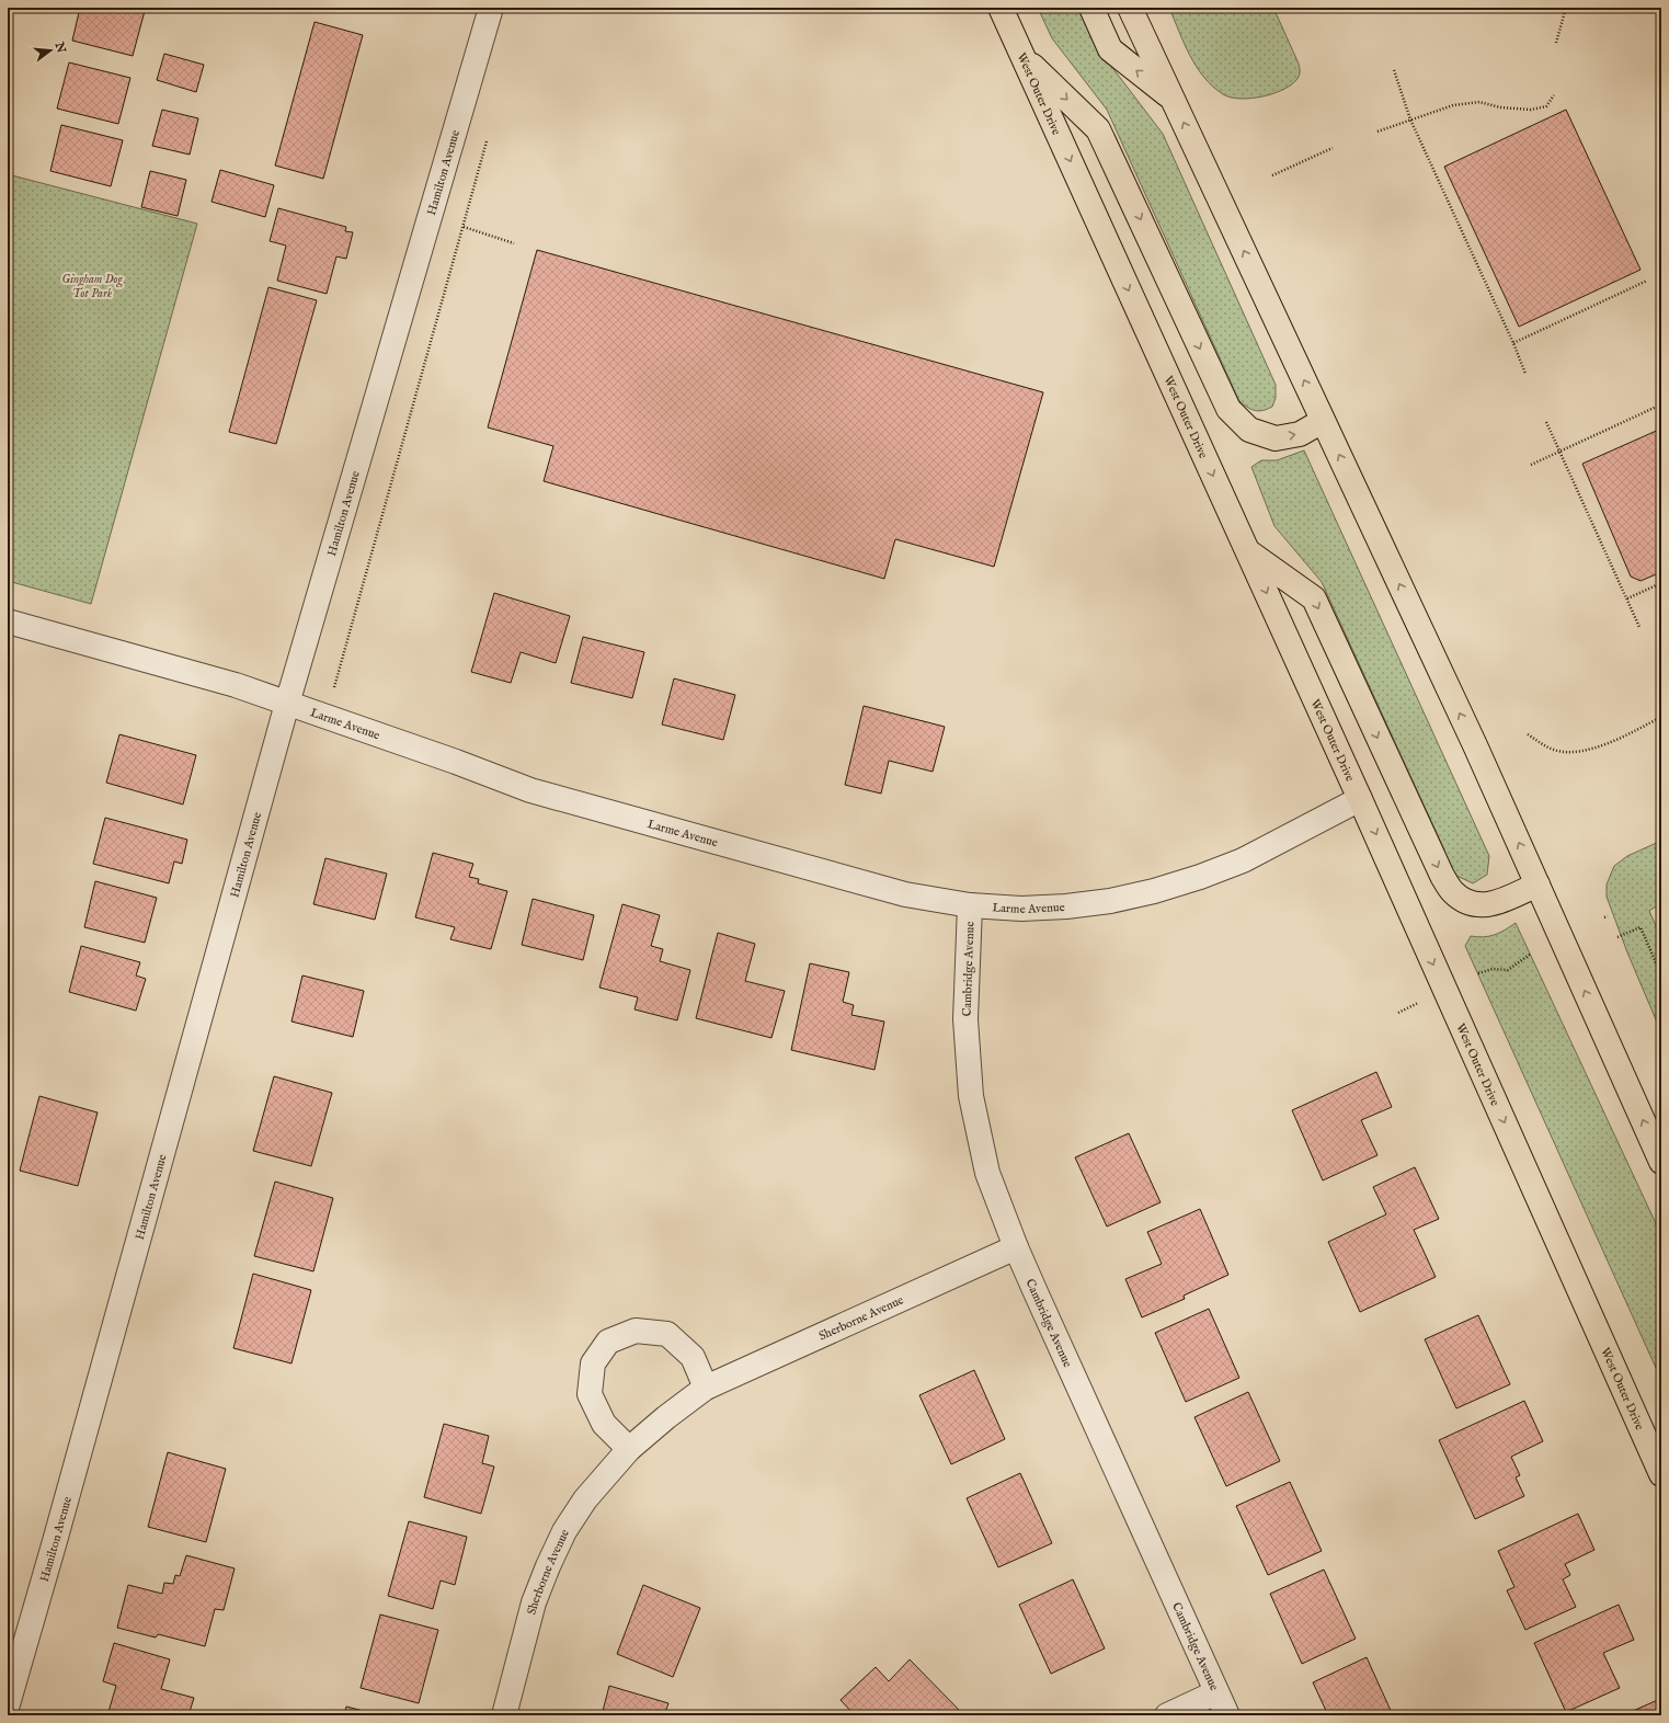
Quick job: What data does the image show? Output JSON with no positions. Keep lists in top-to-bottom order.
{
  "streets": {
    "main road": ["West Outer Drive"],
    "street": [
      "Hamilton Avenue",
      "Larme Avenue",
      "Cambridge Avenue",
      "Sherborne Avenue"
    ]
  },
  "crossings": [
    ["West Outer Drive", "Larme Avenue"],
    ["Hamilton Avenue", "Larme Avenue"],
    ["Larme Avenue", "Cambridge Avenue"],
    ["Cambridge Avenue", "Sherborne Avenue"]
  ],
  "parks": ["Gingham Dog Tot Park"],
  "north": "right"
}
